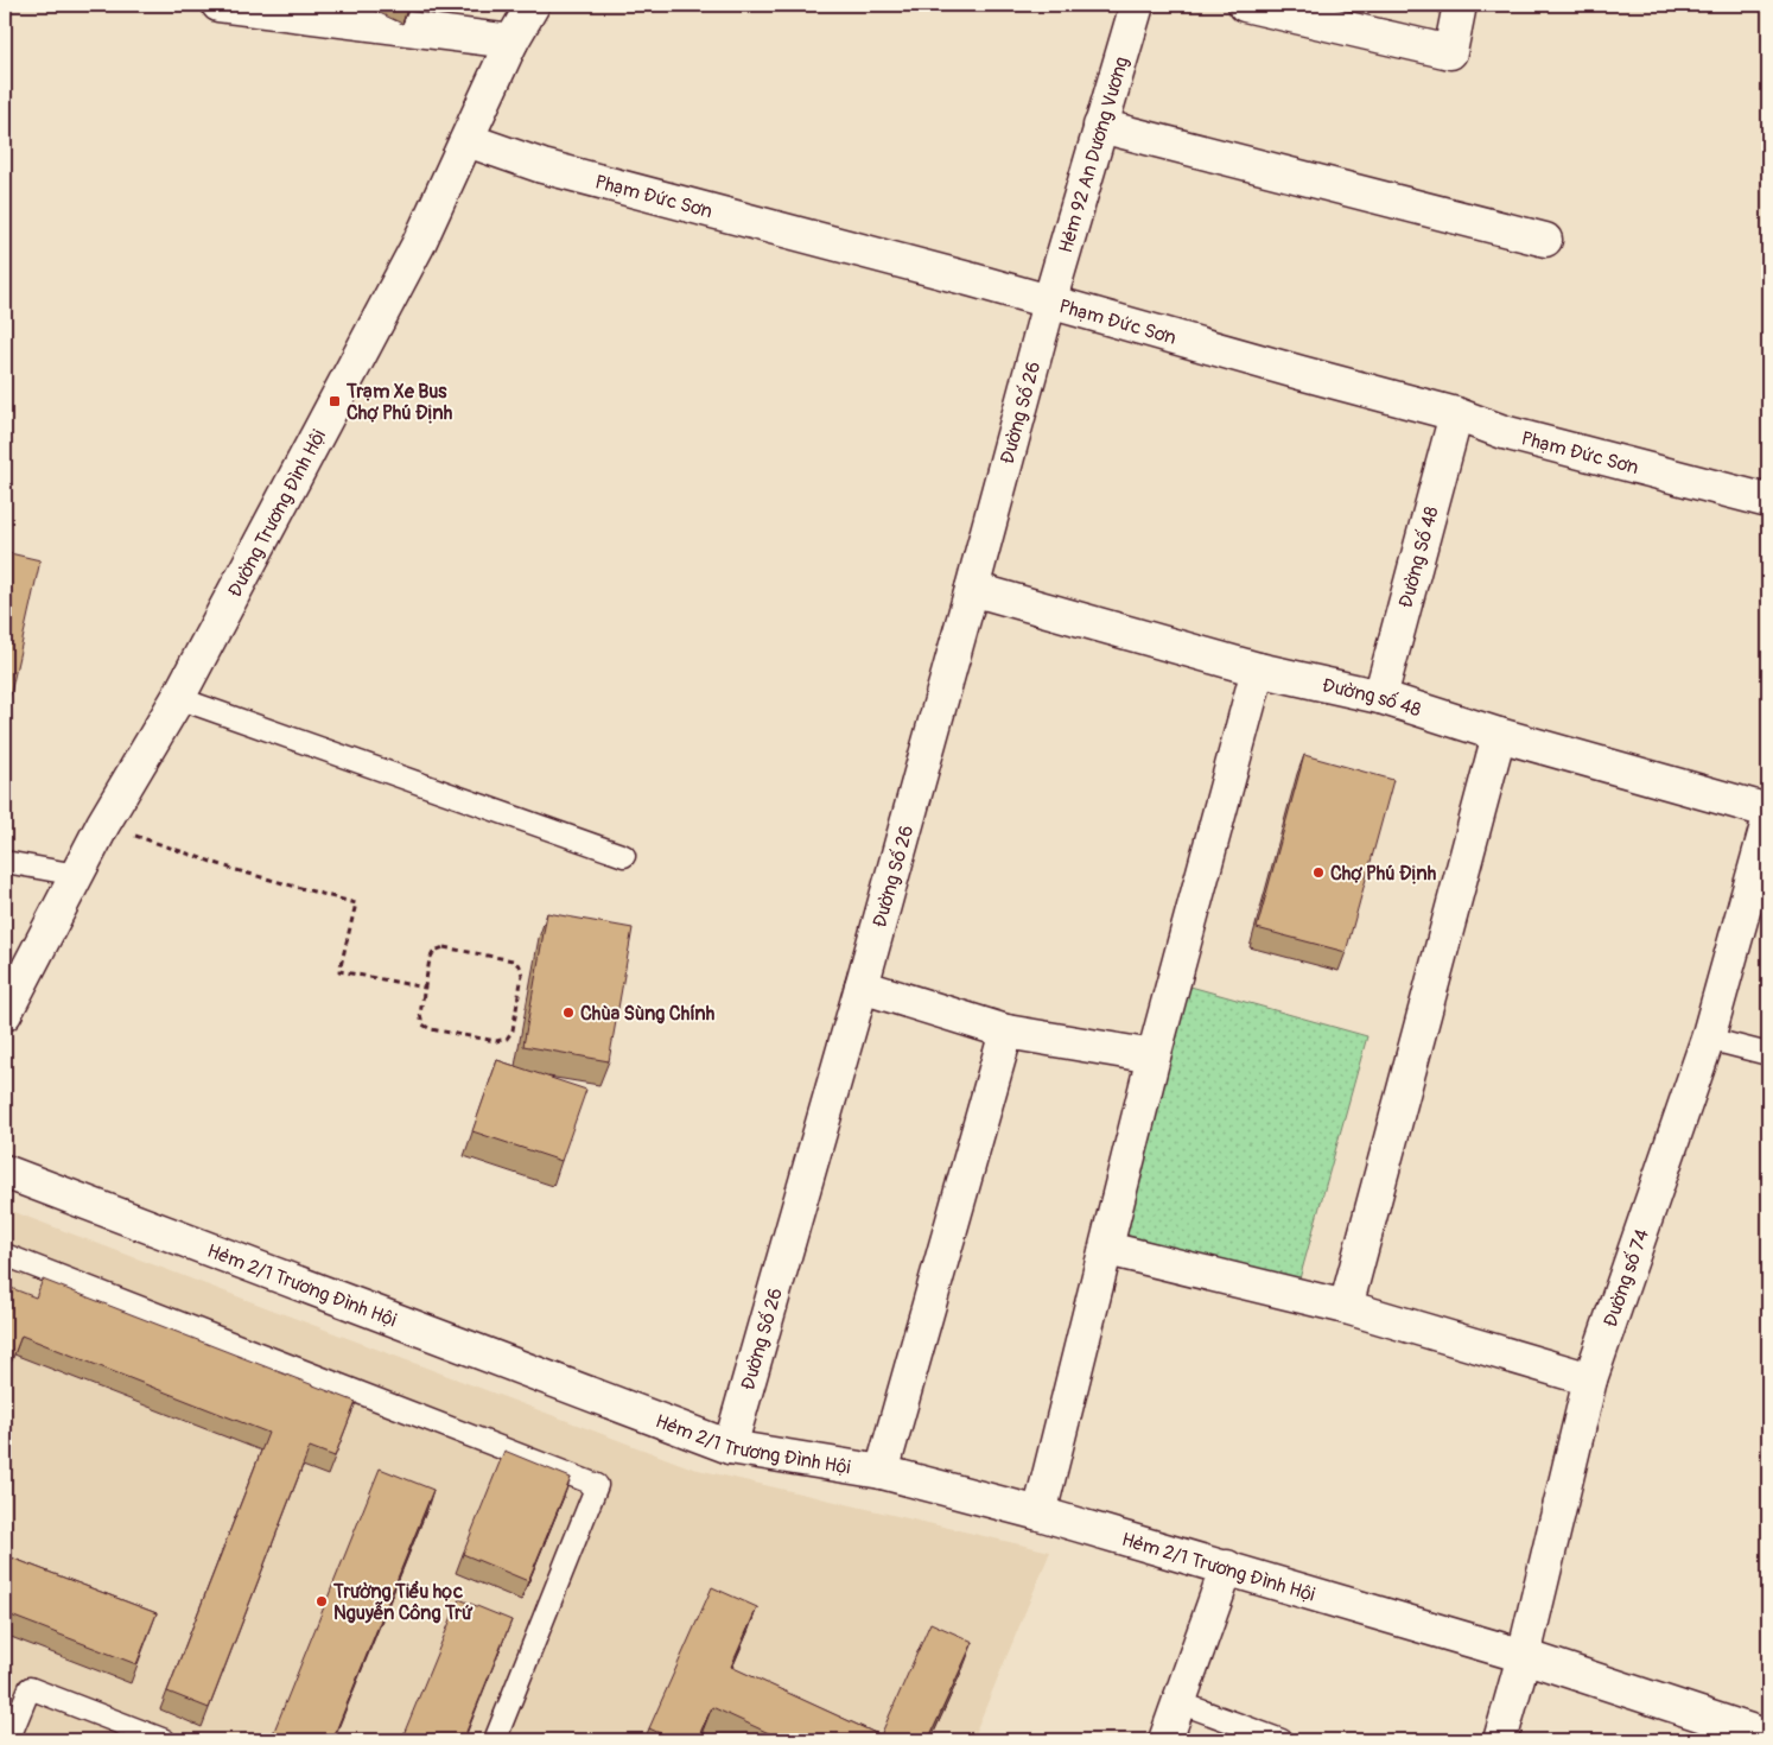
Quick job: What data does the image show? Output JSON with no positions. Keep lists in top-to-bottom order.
{
  "streets": {
    "street": [
      "Hẻm 92 An Dương Vương",
      "Phạm Đức Sơn",
      "Đường Số 26",
      "Đường Trương Đình Hội",
      "Đường Số 48",
      "Đường số 48",
      "Đường số 74",
      "Hẻm 2/1 Trương Đình Hội"
    ]
  },
  "crossings": [
    ["Hẻm 92 An Dương Vương", "Phạm Đức Sơn"],
    ["Hẻm 92 An Dương Vương", "Đường Số 26"],
    ["Phạm Đức Sơn", "Đường Số 26"],
    ["Phạm Đức Sơn", "Đường Trương Đình Hội"],
    ["Phạm Đức Sơn", "Đường Số 48"],
    ["Đường Số 26", "Đường số 48"],
    ["Đường Số 26", "Hẻm 2/1 Trương Đình Hội"],
    ["Đường Số 48", "Đường số 48"],
    ["Đường số 74", "Hẻm 2/1 Trương Đình Hội"]
  ],
  "places": {
    "transit": ["Trạm Xe Bus Chợ Phú Định"],
    "other": ["Chợ Phú Định", "Chùa Sùng Chính", "Trường Tiểu học Nguyễn Công Trứ"]
  }
}
